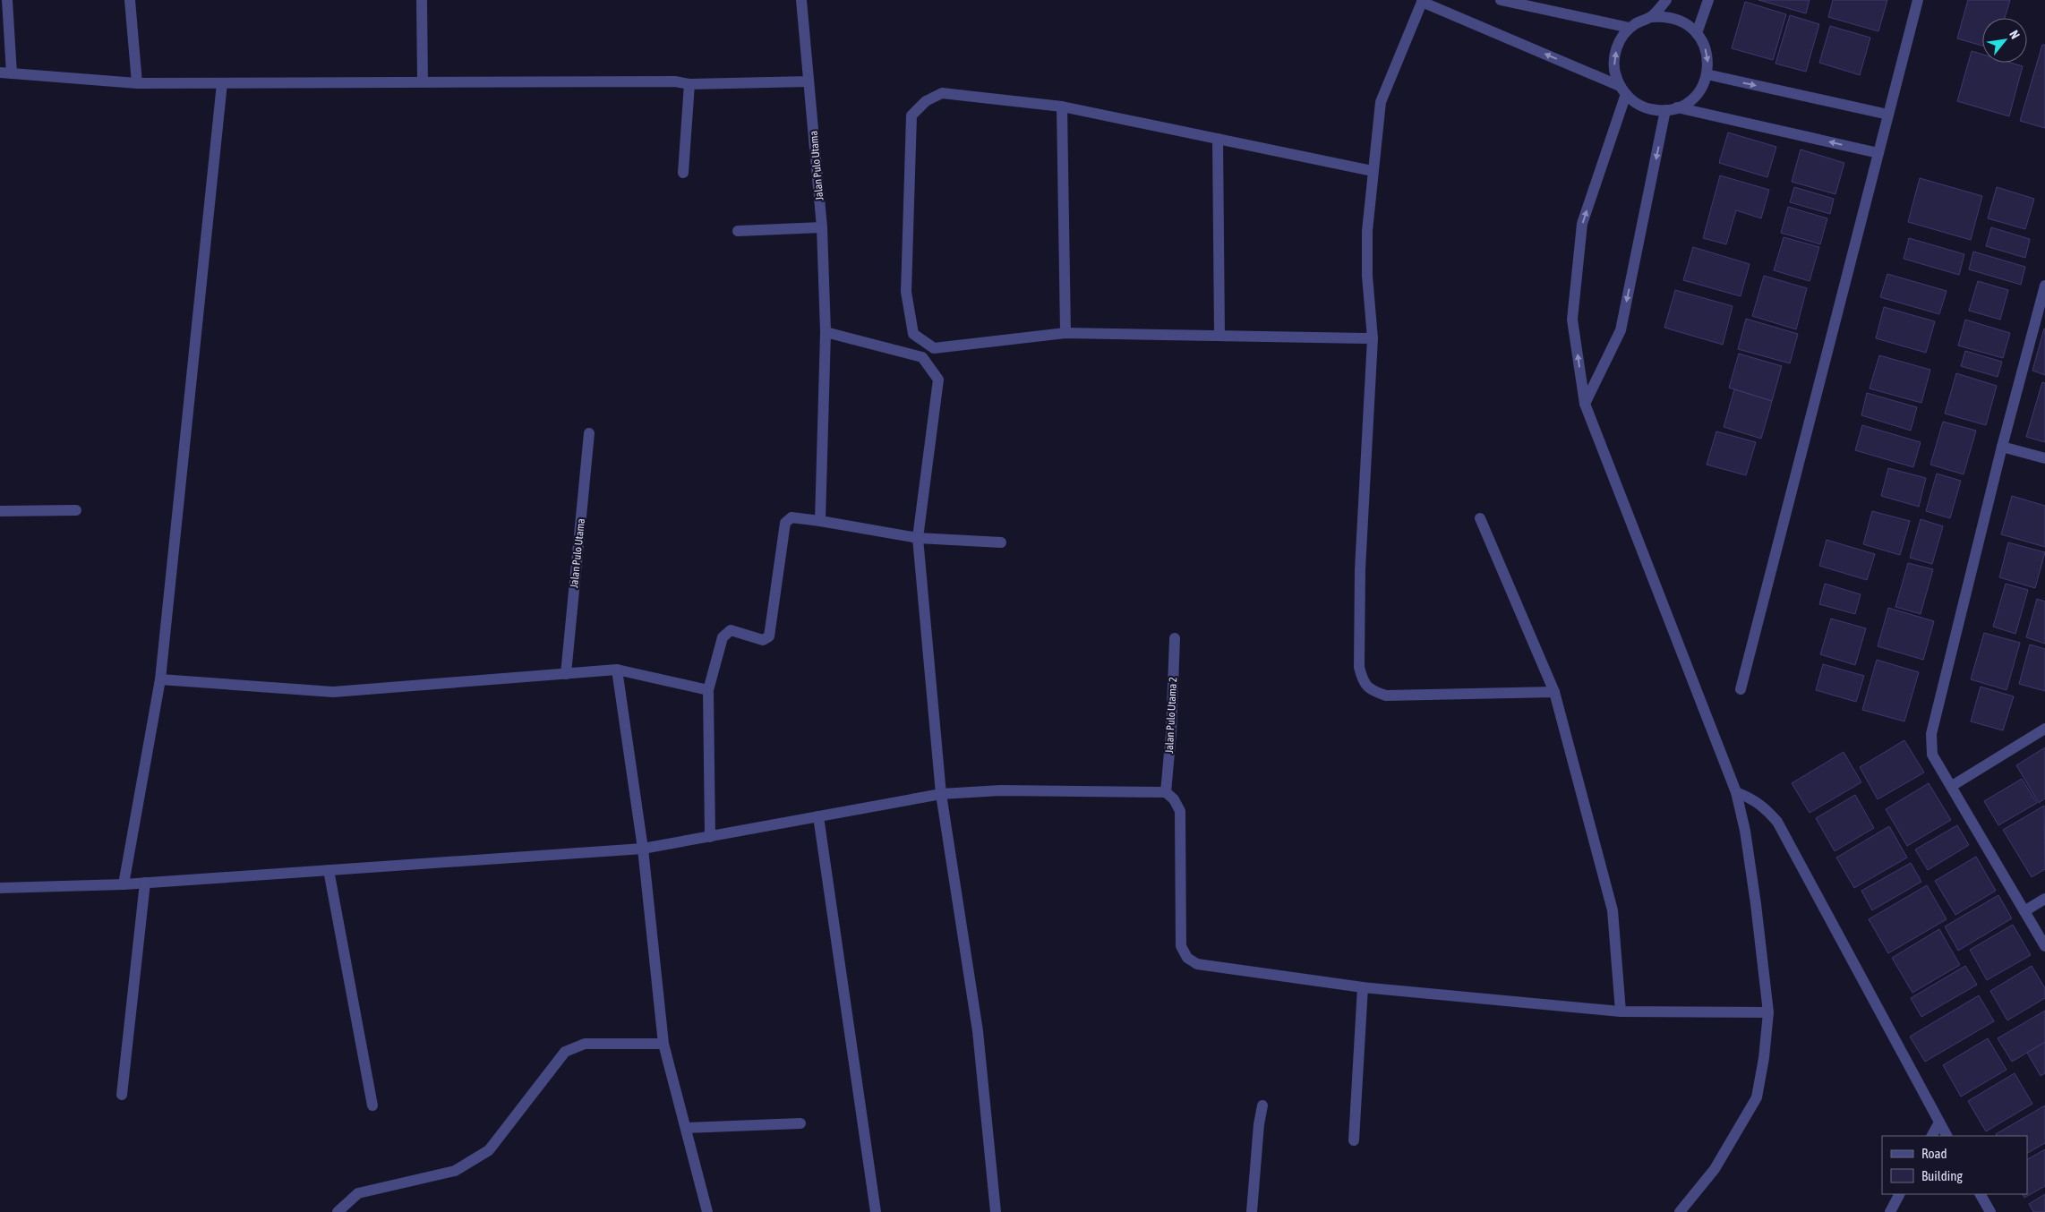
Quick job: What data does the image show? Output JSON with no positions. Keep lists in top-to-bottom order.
{
  "streets": {
    "street": ["Jalan Pulo Utama", "Jalan Pulo Utama 2"]
  },
  "legend": ["Road", "Building"],
  "north": "top right"
}
